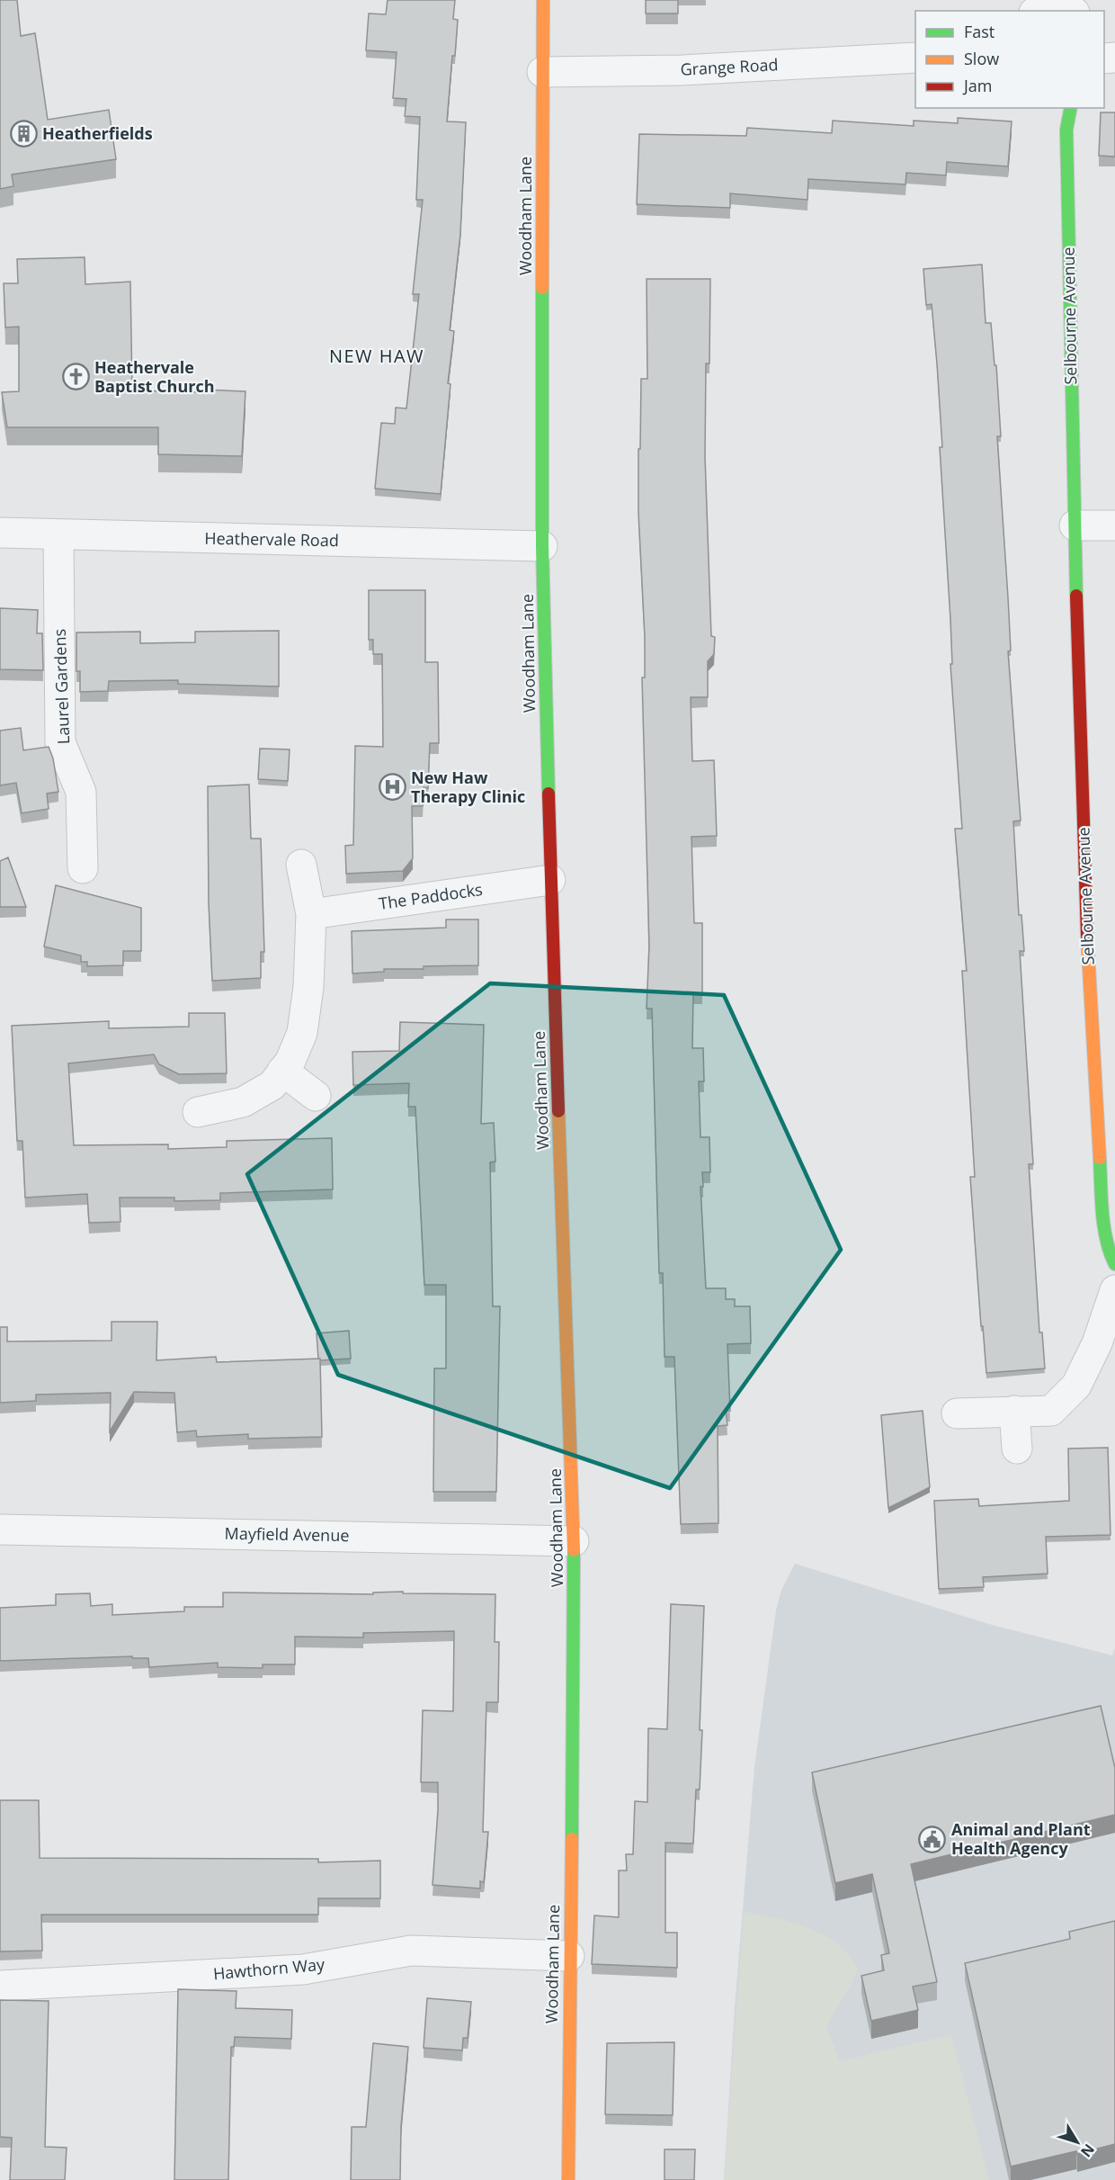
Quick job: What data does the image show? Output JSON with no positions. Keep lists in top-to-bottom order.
{
  "streets": {
    "main road": ["Woodham Lane", "Selbourne Avenue"],
    "street": [
      "Grange Road",
      "Heathervale Road",
      "Laurel Gardens",
      "The Paddocks",
      "Mayfield Avenue",
      "Hawthorn Way"
    ]
  },
  "crossings": [
    ["Grange Road", "Woodham Lane"],
    ["Woodham Lane", "Heathervale Road"],
    ["Woodham Lane", "The Paddocks"],
    ["Woodham Lane", "Mayfield Avenue"],
    ["Woodham Lane", "Hawthorn Way"],
    ["Heathervale Road", "Laurel Gardens"]
  ],
  "districts": ["NEW HAW"],
  "places": {
    "building": ["Heatherfields"],
    "church": ["Heathervale Baptist Church"],
    "hospital": ["New Haw Therapy Clinic"],
    "public building": ["Animal and Plant Health Agency"]
  },
  "legend": ["Fast", "Slow", "Jam"],
  "north": "bottom right"
}
